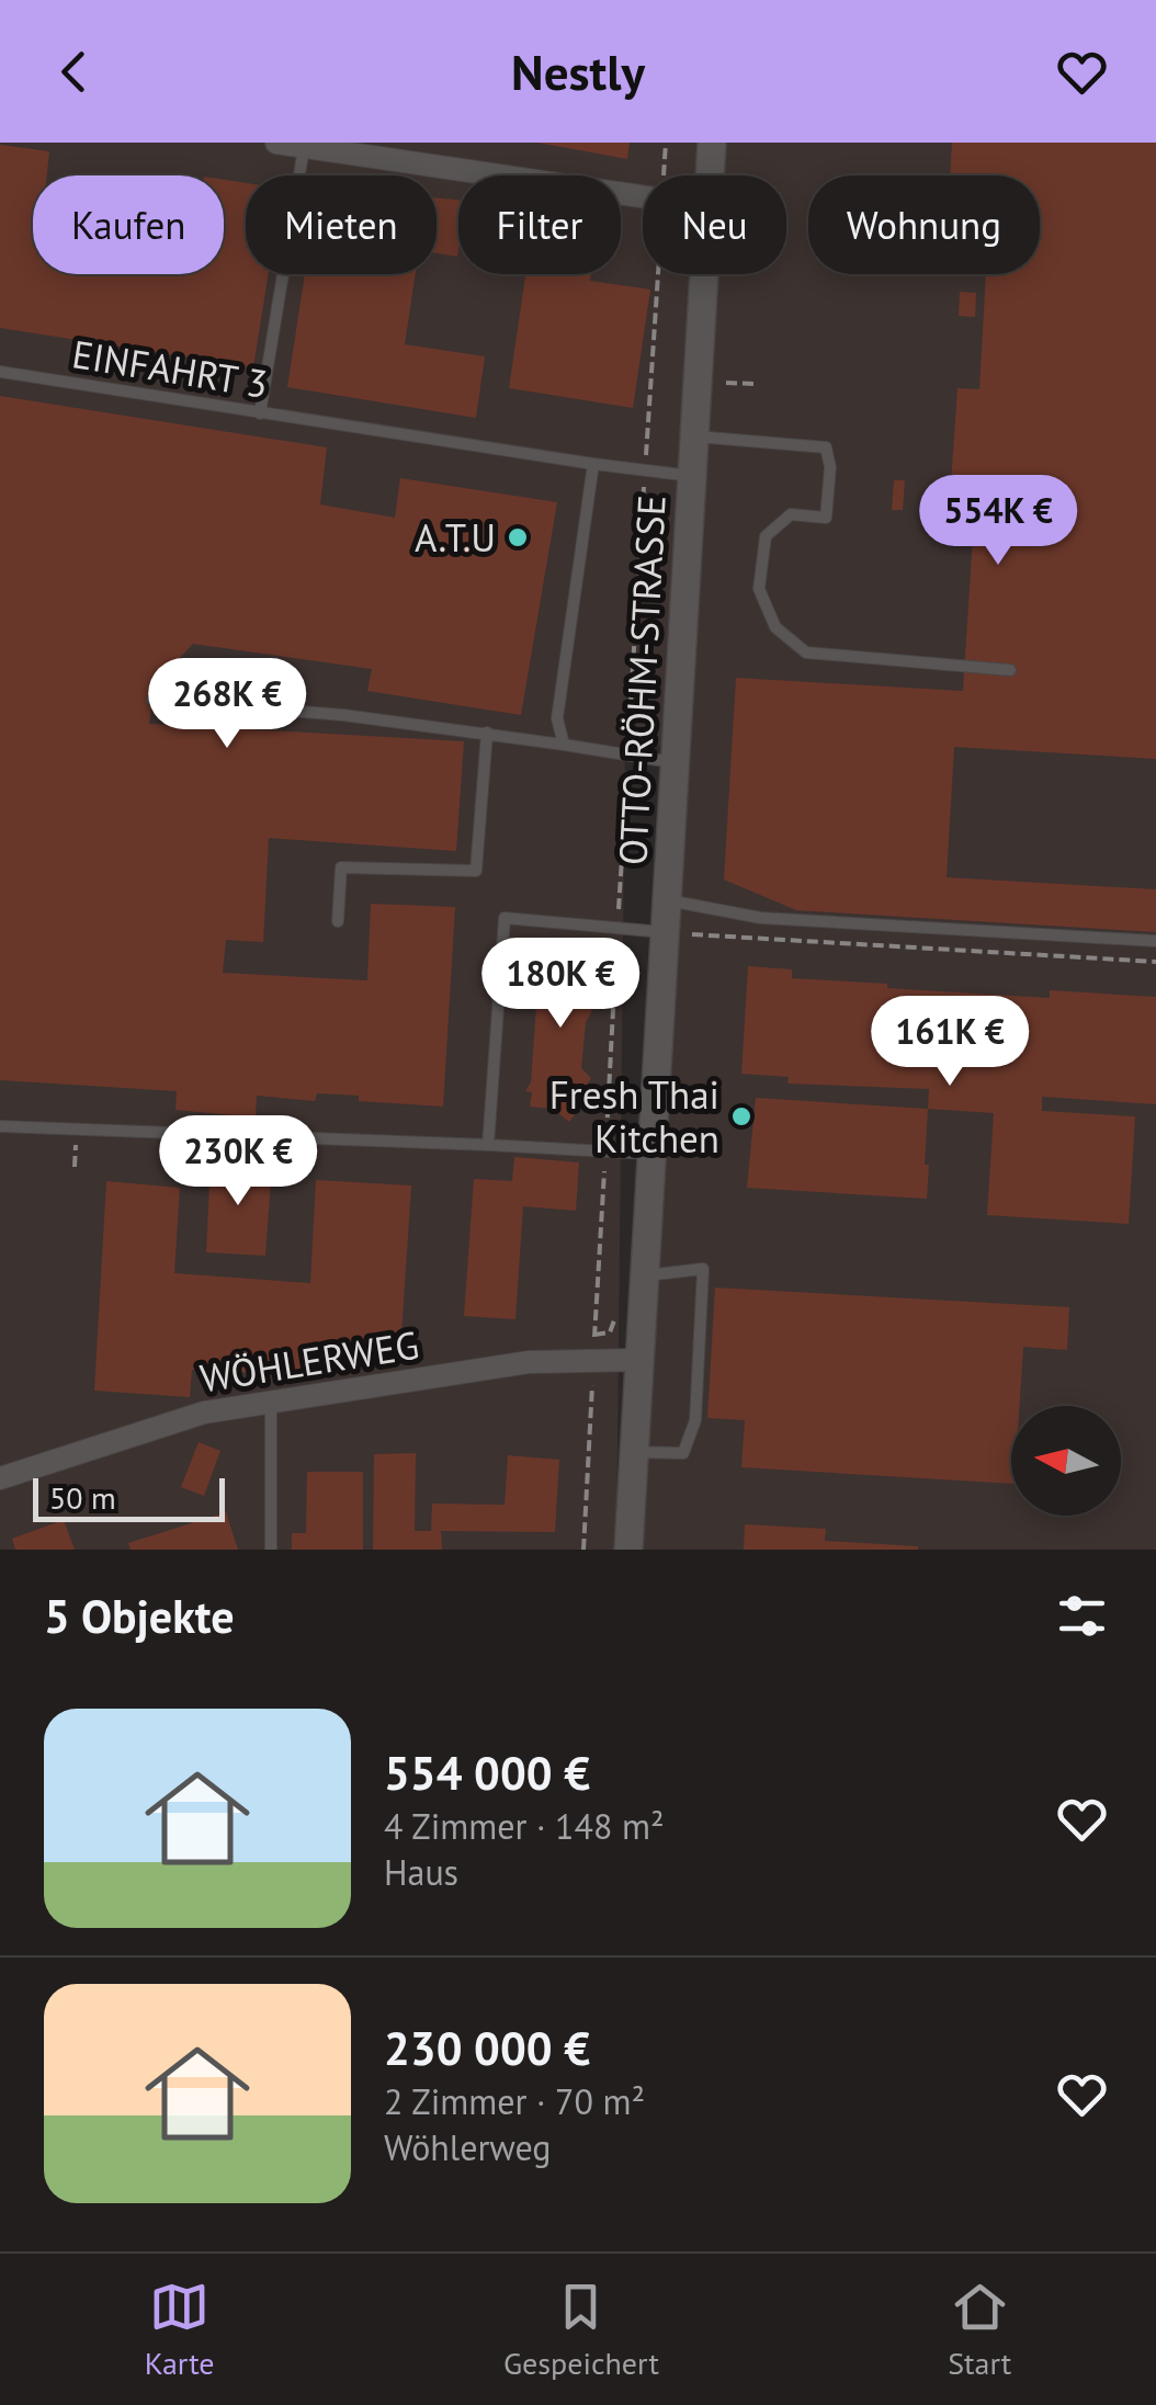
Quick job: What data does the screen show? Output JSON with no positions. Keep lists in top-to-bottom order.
{
  "streets": {
    "street": ["OTTO-RÖHM-STRASSE", "WÖHLERWEG"],
    "lane": ["EINFAHRT 3"]
  },
  "crossings": [
    ["EINFAHRT 3", "OTTO-RÖHM-STRASSE"],
    ["OTTO-RÖHM-STRASSE", "WÖHLERWEG"]
  ],
  "places": ["A.T.U", "Fresh Thai Kitchen"],
  "scale_bar": "50 m",
  "north": "left",
  "page": {
    "header": "Nestly",
    "chip": [
      "Kaufen",
      "Mieten",
      "Filter",
      "Neu",
      "Wohnung"
    ],
    "price": [
      "554K €",
      "268K €",
      "180K €",
      "161K €",
      "230K €"
    ],
    "scale": "50 m",
    "heading": "5 Objekte",
    "list": [
      {
        "name": "554 000 €",
        "note": "4 Zimmer · 148 m² · Haus"
      },
      {
        "name": "230 000 €",
        "note": "2 Zimmer · 70 m² · Wöhlerweg"
      }
    ],
    "tabs": ["Karte", "Gespeichert", "Start"]
  }
}
